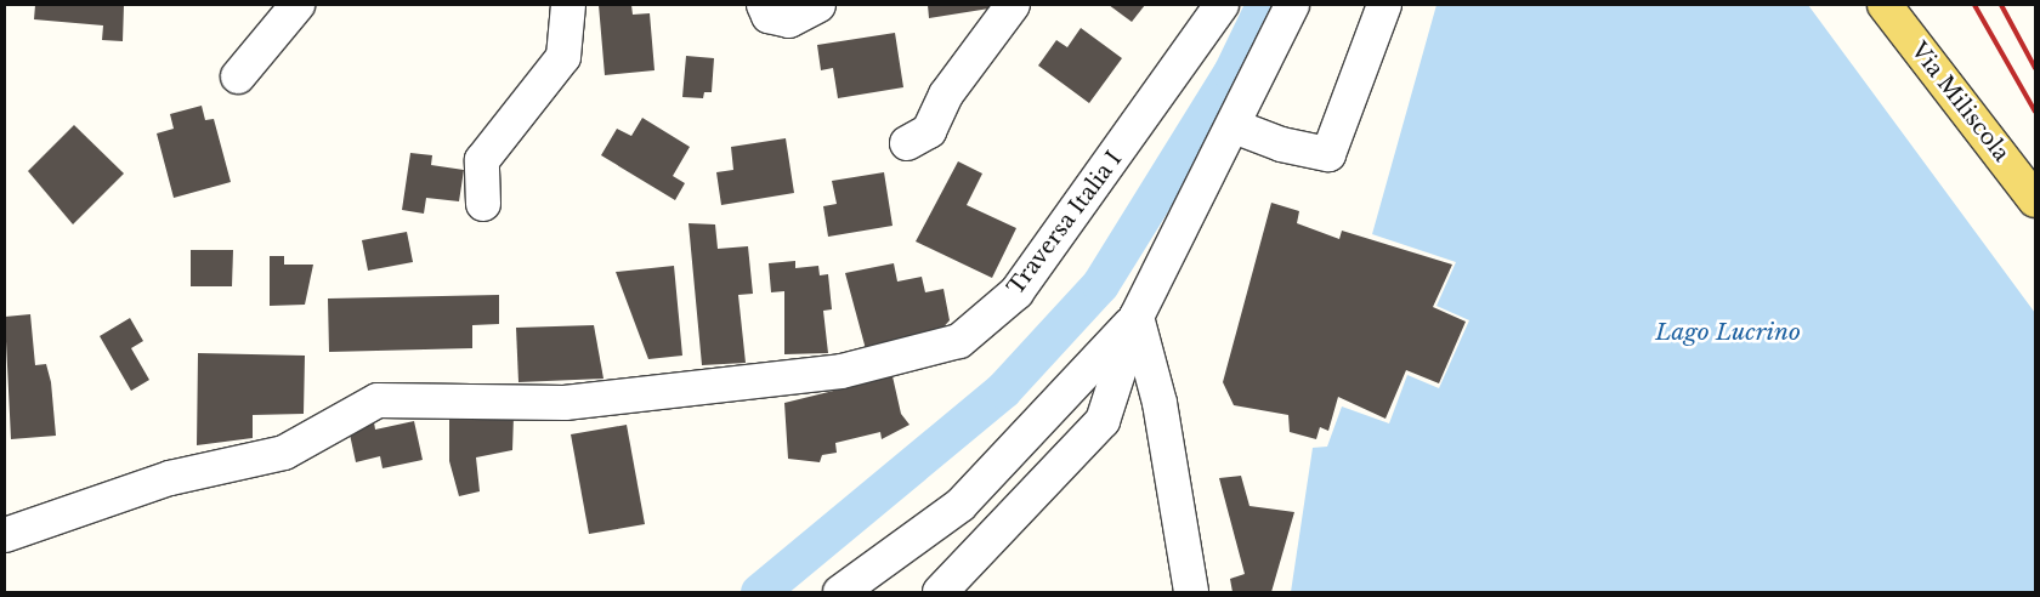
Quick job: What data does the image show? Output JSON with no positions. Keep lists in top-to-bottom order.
{
  "streets": {
    "main road": ["Via Miliscola"],
    "street": ["Traversa Italia I"]
  },
  "water": ["Lago Lucrino"]
}
